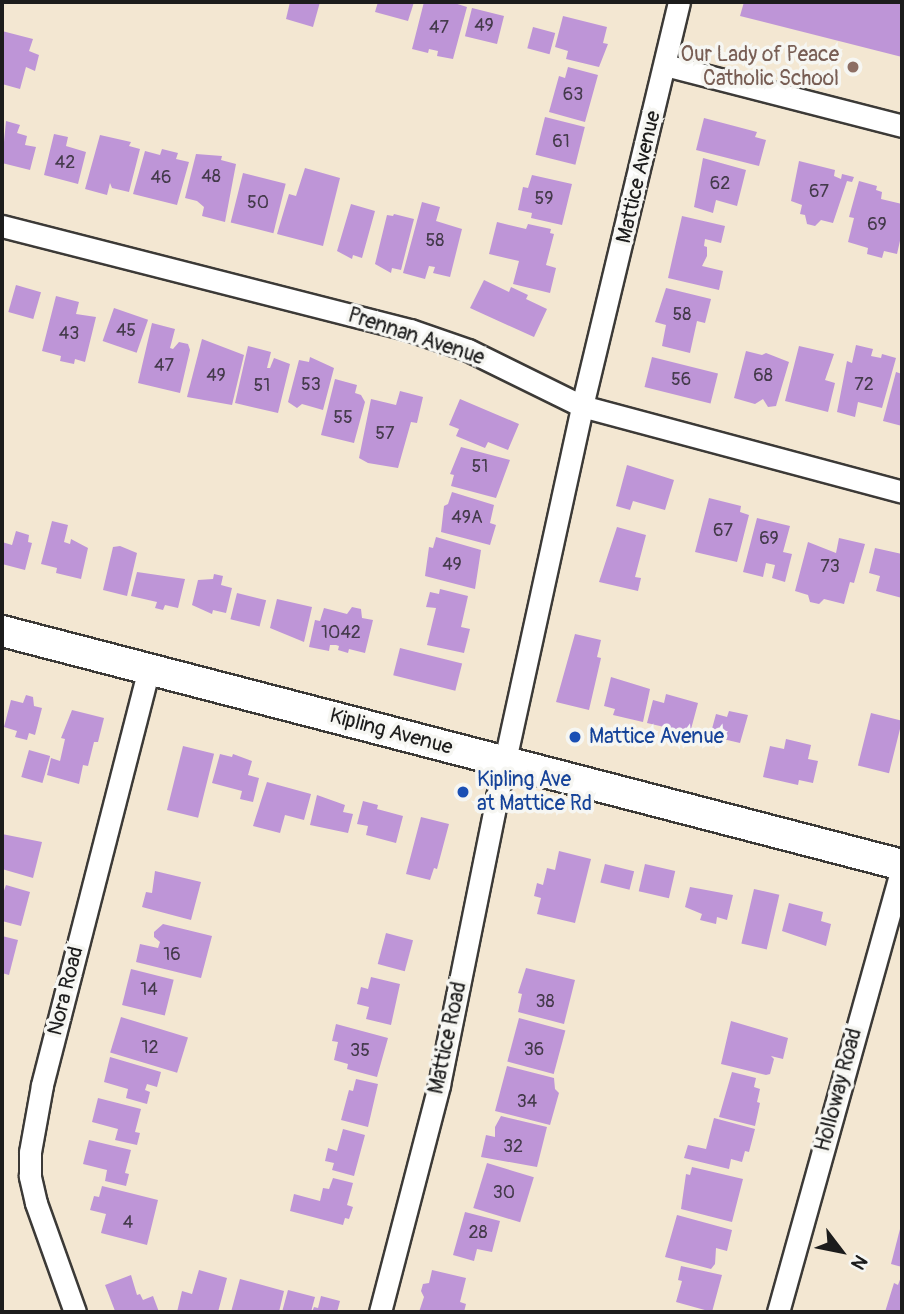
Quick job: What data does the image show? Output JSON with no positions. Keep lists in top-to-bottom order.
{
  "streets": {
    "main road": ["Kipling Avenue"],
    "street": [
      "Mattice Avenue",
      "Prennan Avenue",
      "Nora Road",
      "Mattice Road",
      "Holloway Road"
    ]
  },
  "crossings": [
    ["Mattice Avenue", "Prennan Avenue"],
    ["Mattice Avenue", "Kipling Avenue"],
    ["Mattice Avenue", "Mattice Road"],
    ["Kipling Avenue", "Nora Road"],
    ["Kipling Avenue", "Mattice Road"],
    ["Kipling Avenue", "Holloway Road"]
  ],
  "places": ["Our Lady of Peace Catholic School", "Mattice Avenue", "Kipling Ave at Mattice Rd"],
  "house_numbers": [
    "49",
    "47",
    "63",
    "61",
    "42",
    "48",
    "46",
    "62",
    "67",
    "59",
    "50",
    "69",
    "58",
    "58",
    "45",
    "43",
    "47",
    "49",
    "68",
    "56",
    "53",
    "72",
    "51",
    "55",
    "57",
    "51",
    "49A",
    "67",
    "69",
    "49",
    "73",
    "1042",
    "16",
    "14",
    "38",
    "12",
    "36",
    "35",
    "34",
    "32",
    "30",
    "4",
    "28"
  ],
  "north": "bottom right"
}
